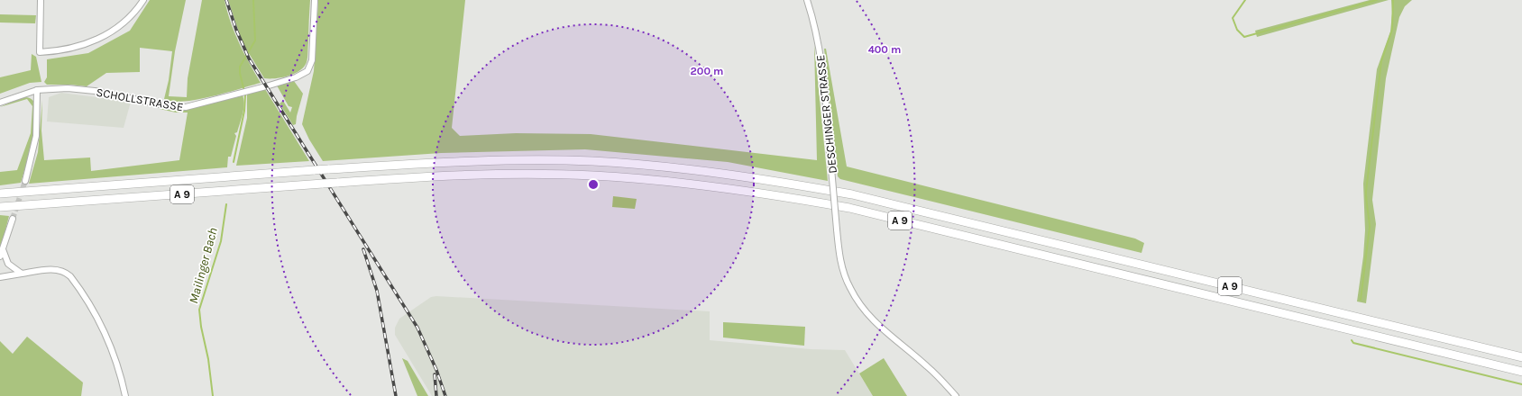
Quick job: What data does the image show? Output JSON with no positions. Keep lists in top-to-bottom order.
{
  "streets": {
    "highway": ["A 9"],
    "street": ["SCHOLLSTRASSE", "DESCHINGER STRASSE"]
  },
  "water": ["Mailinger Bach"],
  "rings": ["400 m", "200 m"]
}
